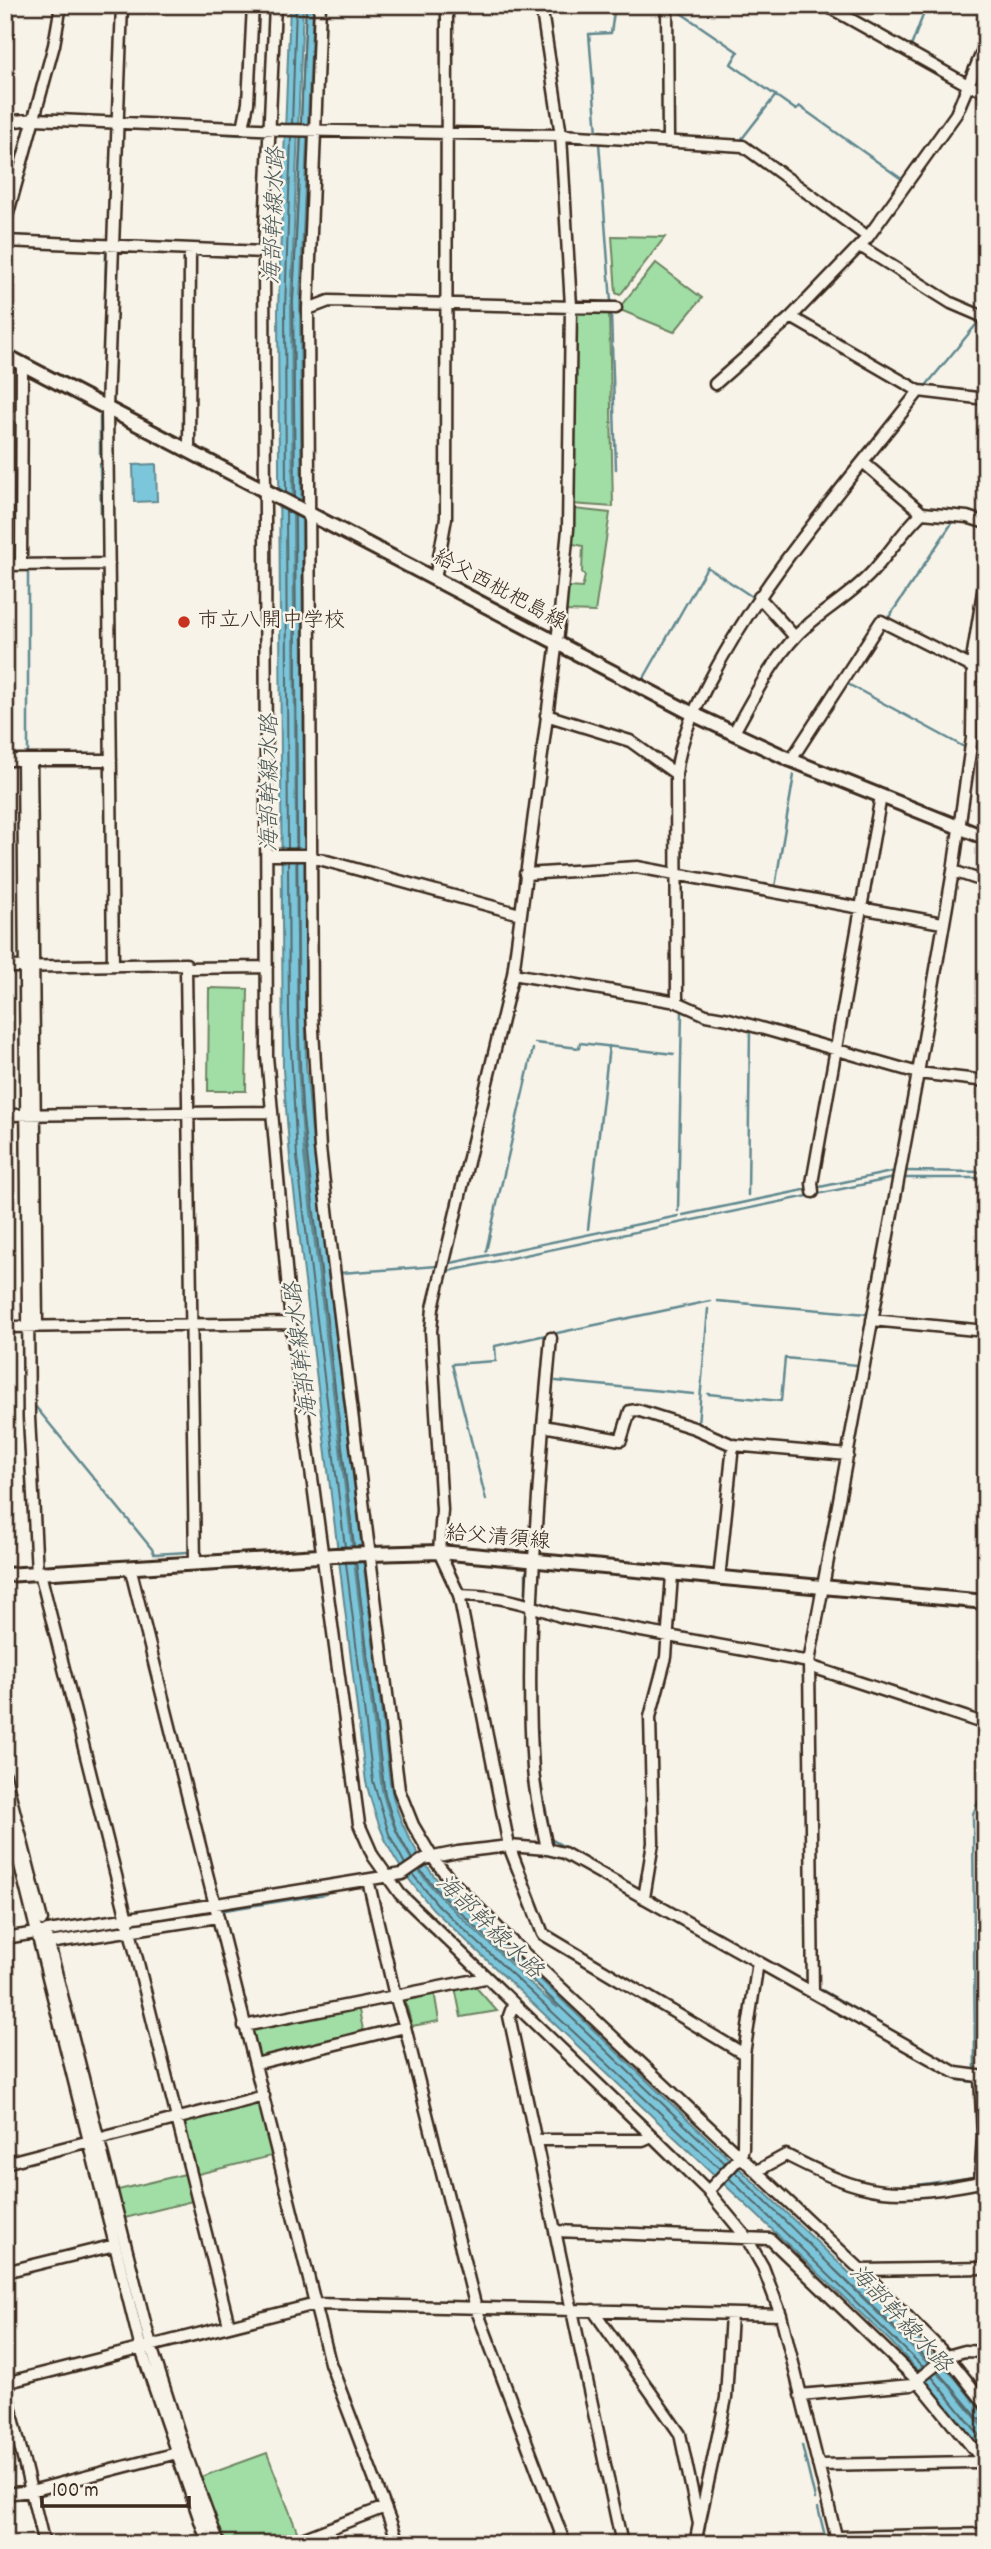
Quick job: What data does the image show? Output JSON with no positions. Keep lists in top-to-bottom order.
{
  "streets": {
    "main road": ["給父西枇杷島線", "給父清須線"]
  },
  "water": ["海部幹線水路"],
  "places": ["市立八開中学校"],
  "scale_bar": "100 m"
}
